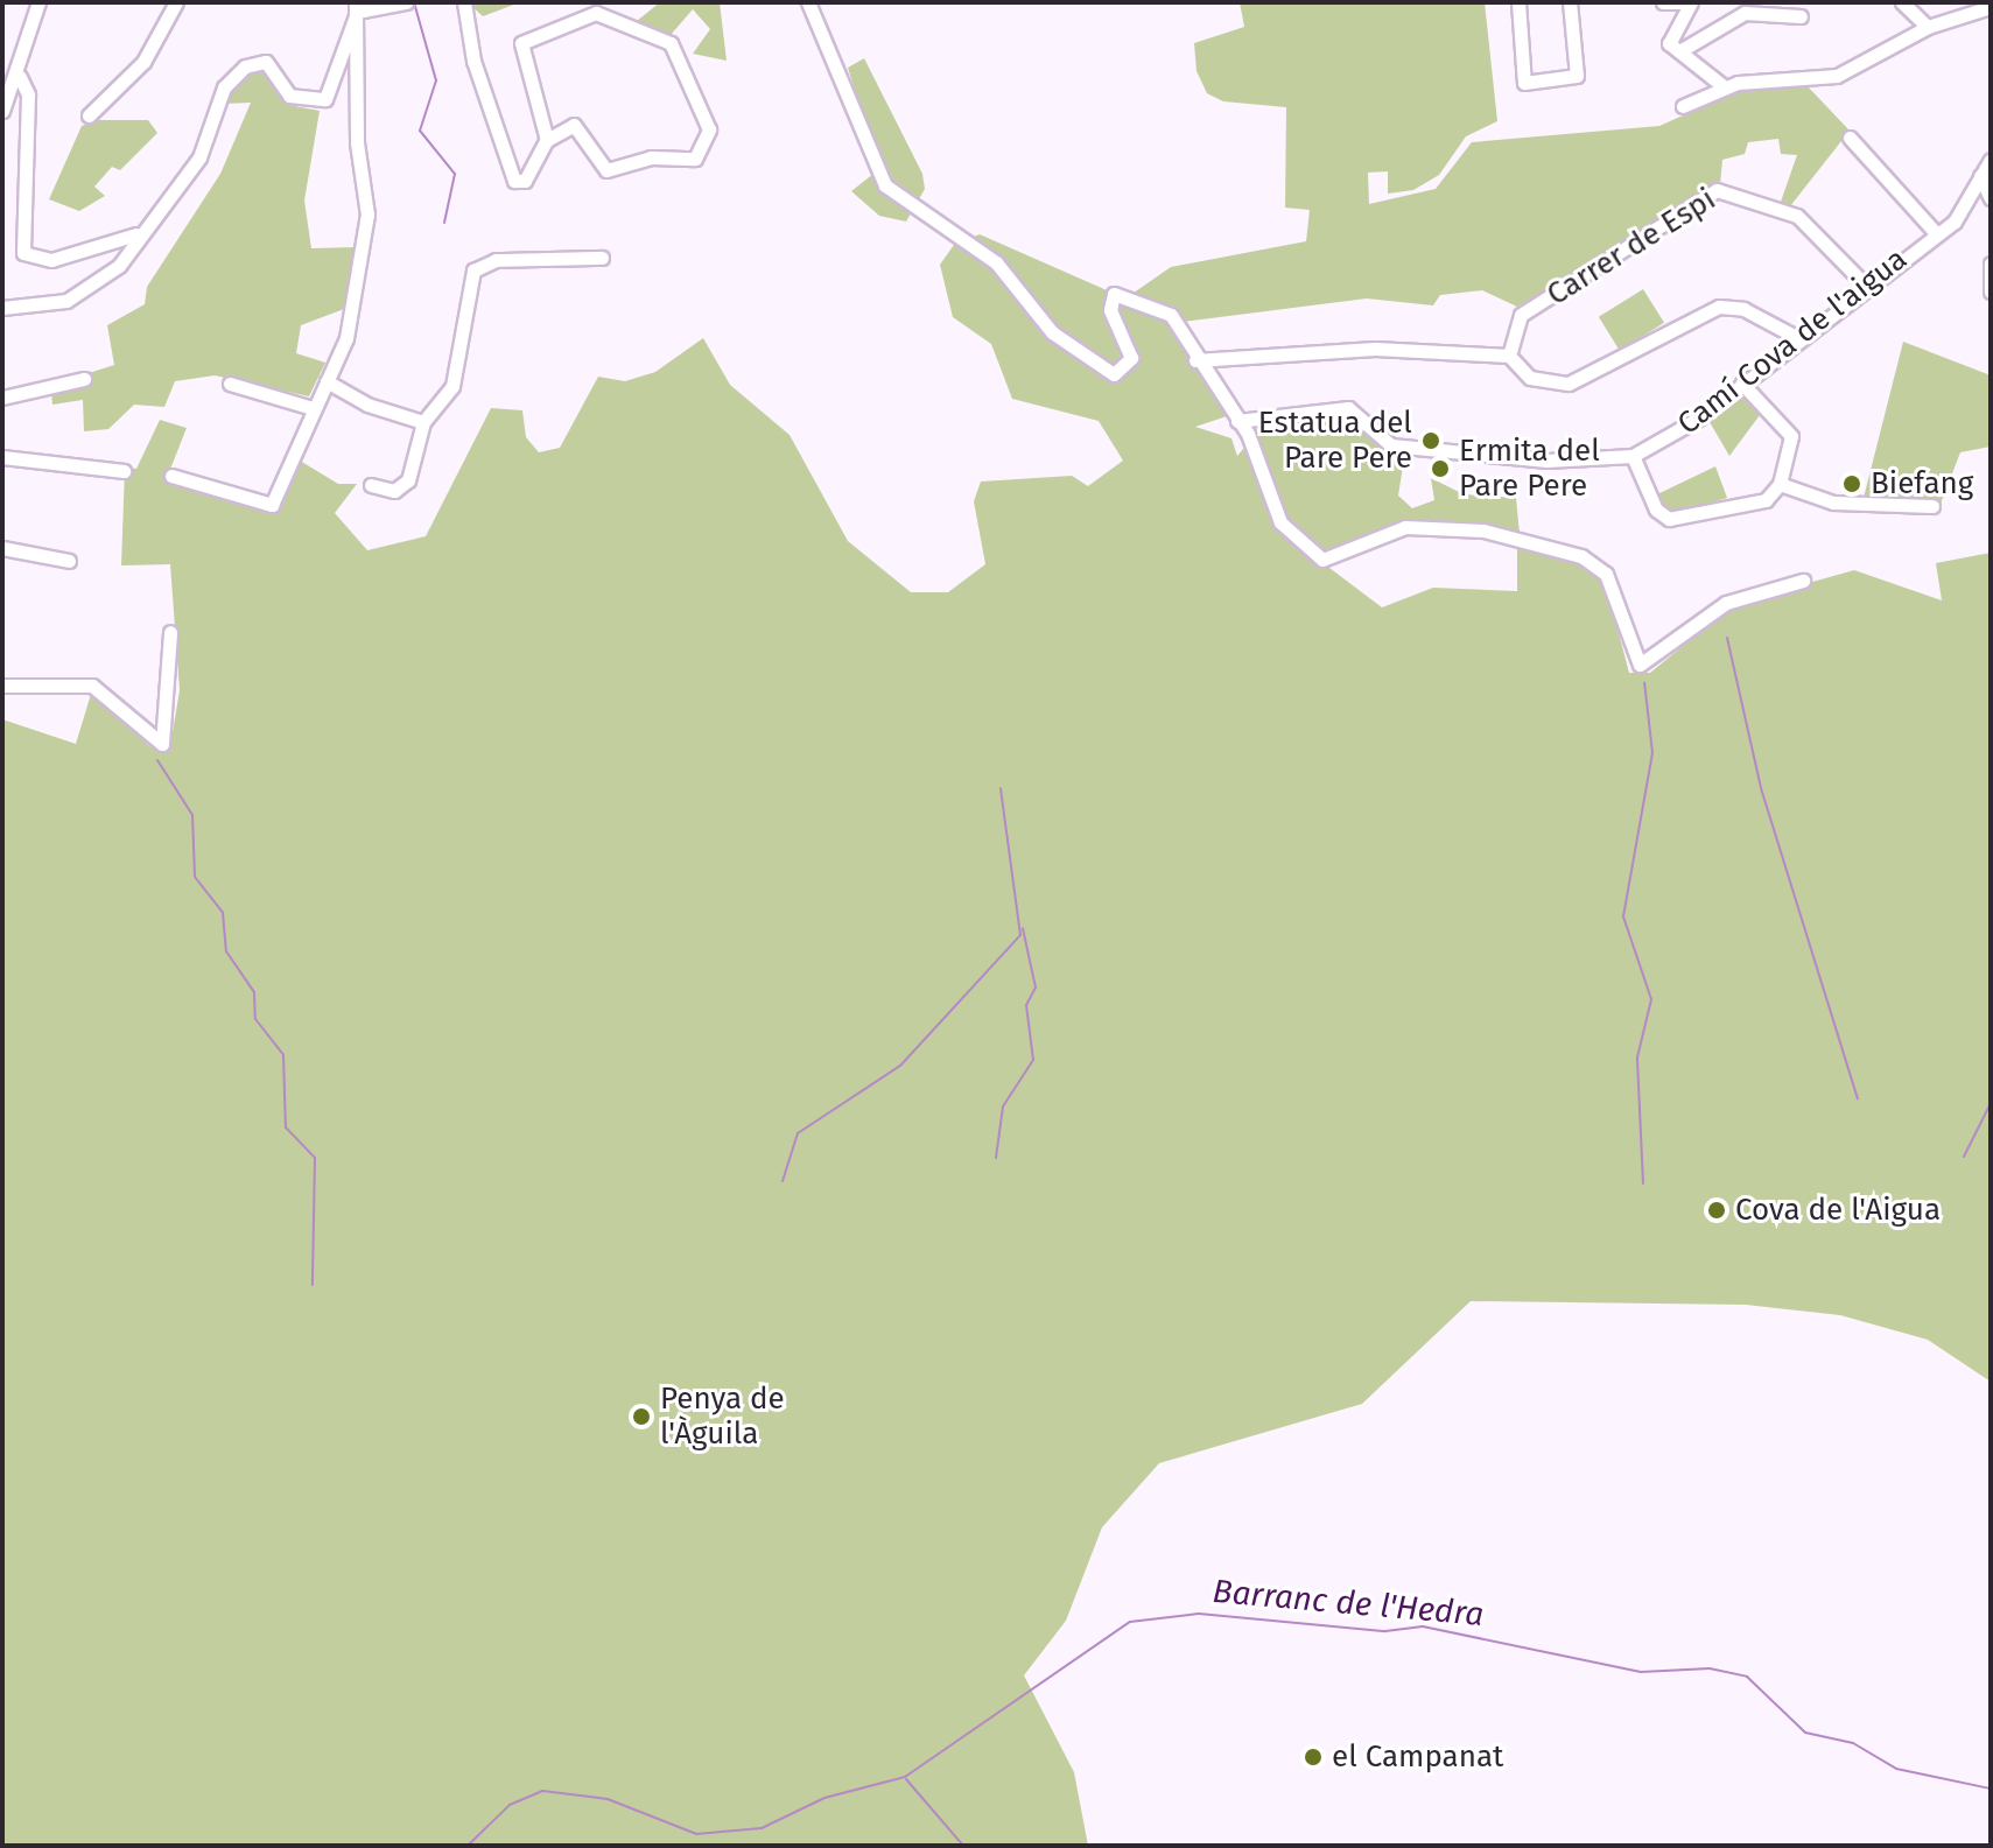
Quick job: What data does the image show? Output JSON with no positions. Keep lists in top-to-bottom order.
{
  "streets": {
    "street": ["Carrer de Espi", "Camí Cova de l'aigua"]
  },
  "crossings": [
    ["Carrer de Espi", "Camí Cova de l'aigua"]
  ],
  "water": ["Barranc de l'Hedra"],
  "places": [
    "Estatua del Pare Pere",
    "Ermita del Pare Pere",
    "Biefang",
    "Cova de l'Aigua",
    "Penya de l'Àguila",
    "el Campanat"
  ]
}
